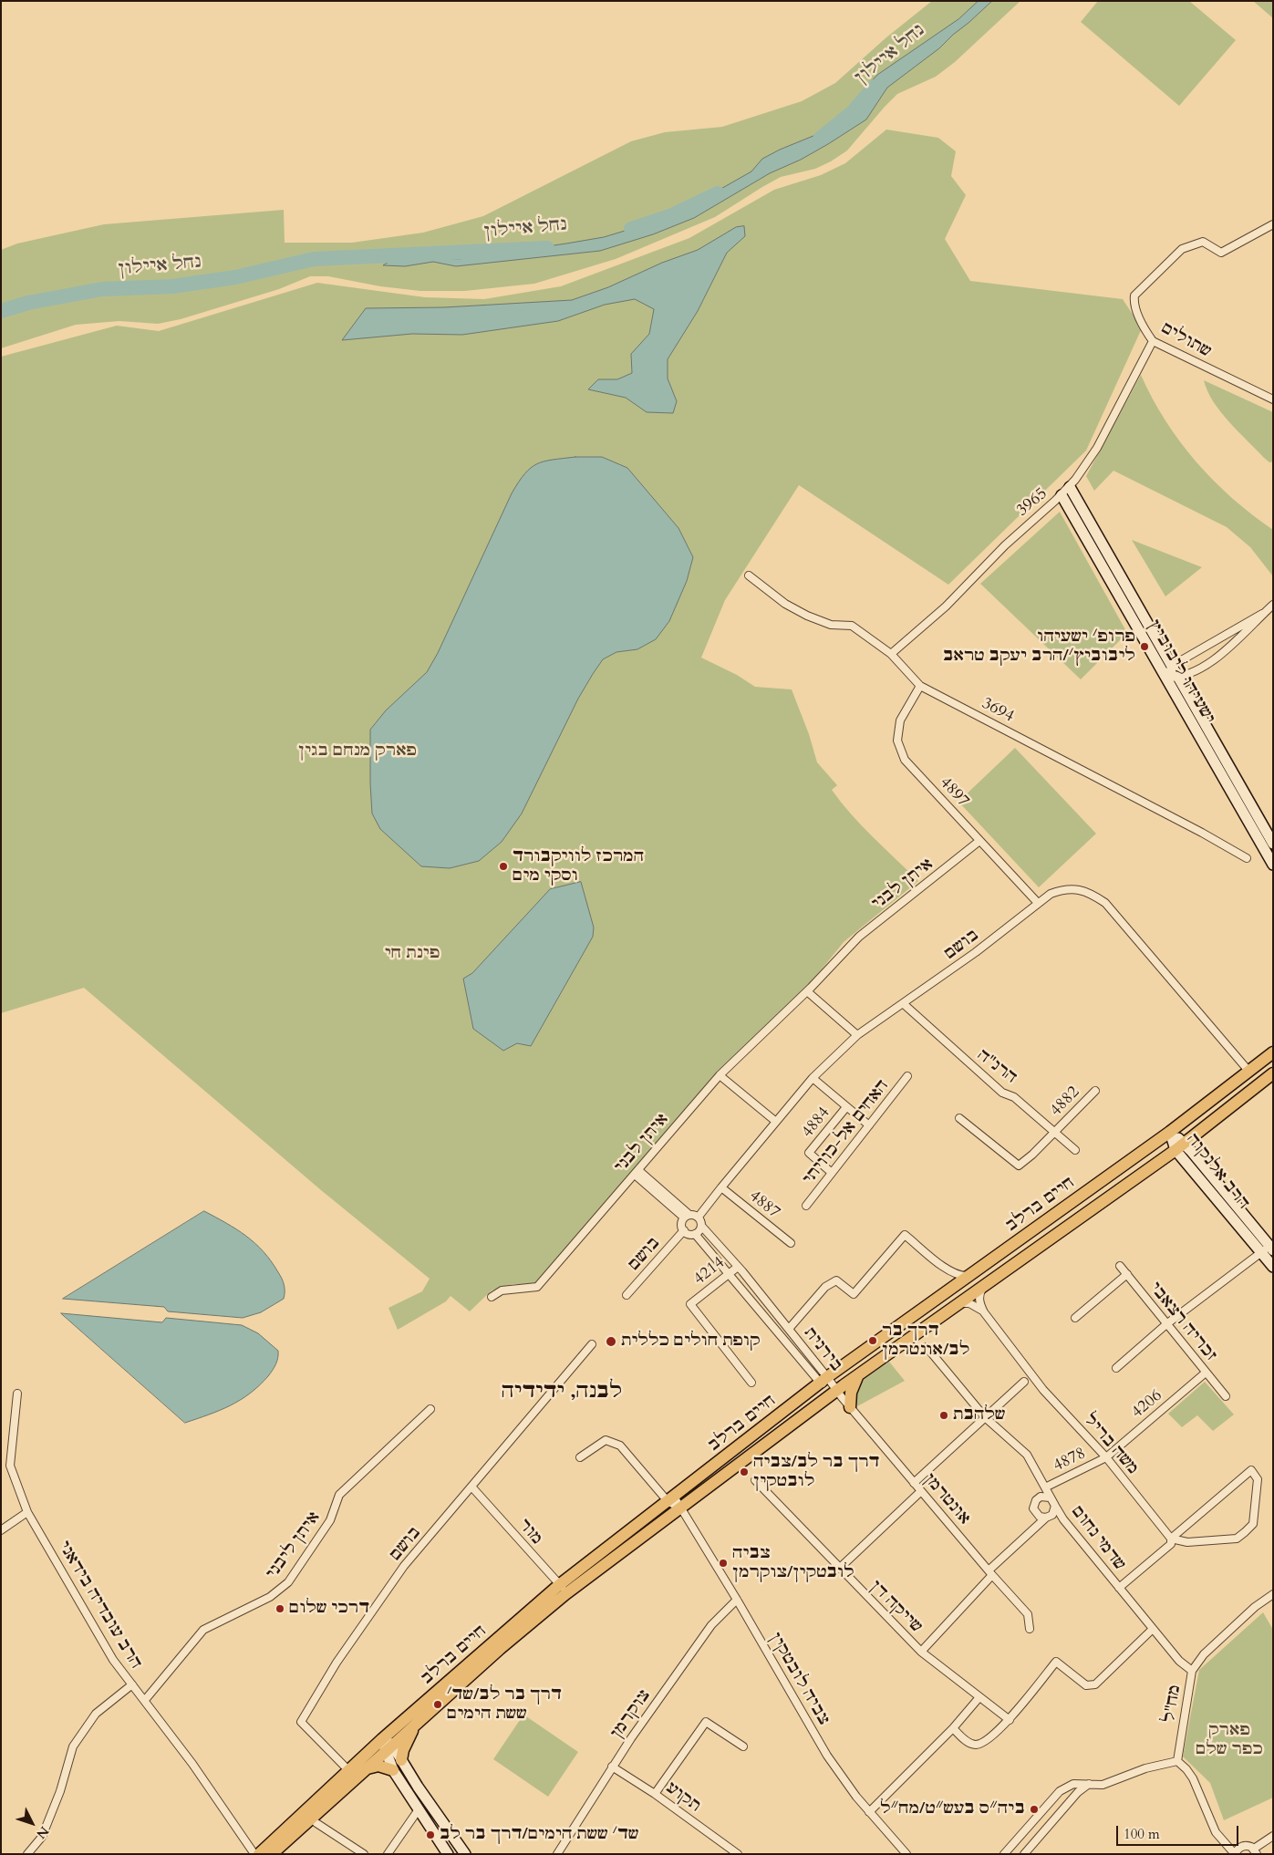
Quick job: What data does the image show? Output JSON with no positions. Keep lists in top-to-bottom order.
{
  "streets": {
    "main road": ["חיים ברלב"],
    "street": [
      "שתולים",
      "3965",
      "ישעיהו ליבוביץ",
      "3694",
      "4897",
      "איתן לבני",
      "בושם",
      "הרנ\"ה",
      "4882",
      "4884",
      "האחים אל-כוויתי",
      "הרב אלנקוה",
      "4887",
      "4214",
      "זכריה רצאבי",
      "בירנית",
      "4206",
      "משה בריל",
      "4878",
      "אונטרמן",
      "מור",
      "שדמי נחום",
      "איתן ליבני",
      "הרב עובדיה בידאני",
      "שייקה דן",
      "צביה לובטקין",
      "מח\"ל",
      "צוקרמן",
      "תקוע"
    ]
  },
  "crossings": [
    ["שתולים", "3965"],
    ["3965", "ישעיהו ליבוביץ"],
    ["3965", "3694"],
    ["3694", "4897"],
    ["4897", "איתן לבני"],
    ["4897", "בושם"],
    ["בושם", "הרנ\"ה"],
    ["בושם", "4887"],
    ["בושם", "חיים ברלב"],
    ["בושם", "בירנית"],
    ["בושם", "מור"],
    ["הרנ\"ה", "4882"],
    ["4884", "האחים אל-כוויתי"],
    ["הרב אלנקוה", "חיים ברלב"],
    ["חיים ברלב", "בירנית"],
    ["חיים ברלב", "משה בריל"],
    ["חיים ברלב", "אונטרמן"],
    ["חיים ברלב", "מור"],
    ["חיים ברלב", "צביה לובטקין"],
    ["4214", "בירנית"],
    ["זכריה רצאבי", "4206"],
    ["בירנית", "אונטרמן"],
    ["4206", "משה בריל"],
    ["4206", "4878"],
    ["משה בריל", "4878"],
    ["4878", "שדמי נחום"],
    ["שדמי נחום", "מח\"ל"],
    ["איתן ליבני", "הרב עובדיה בידאני"],
    ["צביה לובטקין", "צוקרמן"],
    ["צוקרמן", "תקוע"]
  ],
  "districts": ["לבנה, ידידיה"],
  "water": ["נחל איילון"],
  "parks": ["פארק מנחם בגין", "פינת חי", "פארק כפר שלם"],
  "places": [
    "פרופ׳ ישעיהו ליבוביץ׳/הרב יעקב טראב",
    "המרכז לוויקבורד וסקי מים",
    "דרך בר לב/אונטרמן",
    "קופת חולים כללית",
    "שלהבת",
    "דרך בר לב/צביה לובטקין",
    "צביה לובטקין/צוקרמן",
    "דרכי שלום",
    "דרך בר לב/שד׳ ששת הימים",
    "ביה״ס בעש״ט/מח״ל",
    "שד׳ ששת הימים/דרך בר לב"
  ],
  "scale_bar": "100 m",
  "north": "bottom right"
}
